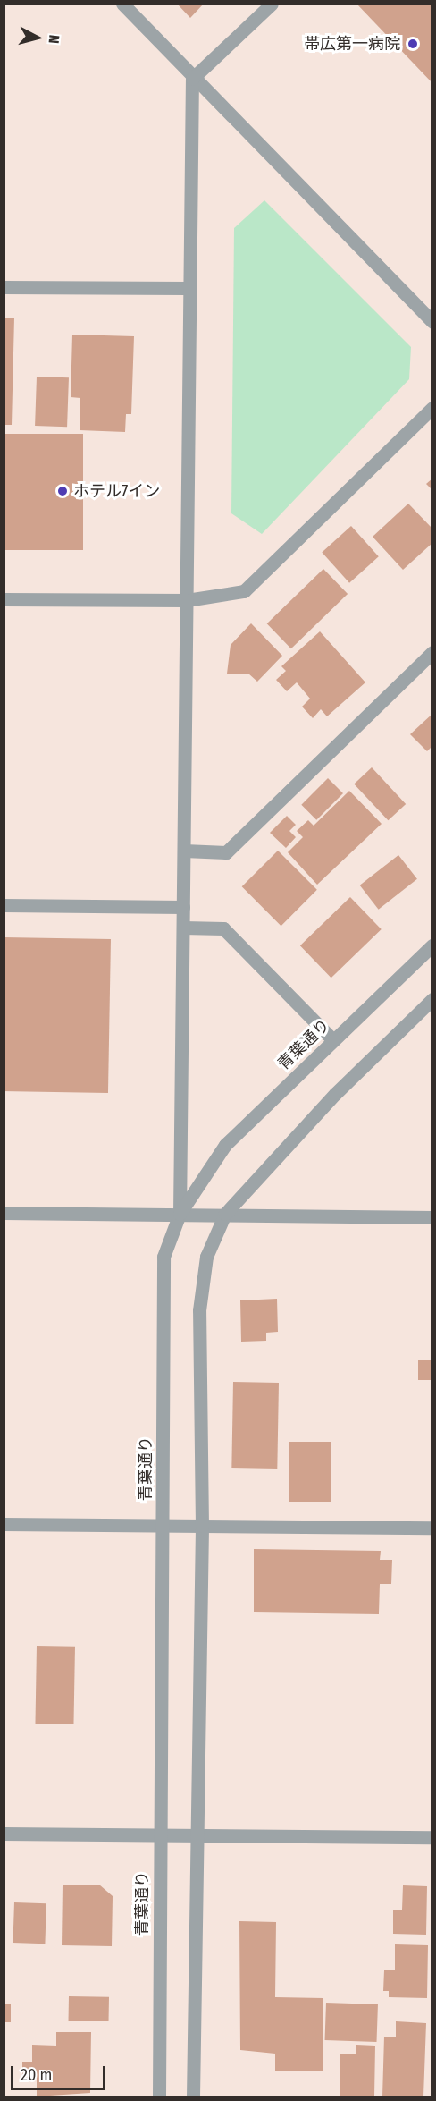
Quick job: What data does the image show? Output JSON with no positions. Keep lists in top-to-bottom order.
{
  "streets": {
    "street": ["青葉通り"]
  },
  "places": ["帯広第一病院", "ホテル7イン"],
  "scale_bar": "20 m",
  "north": "right"
}
